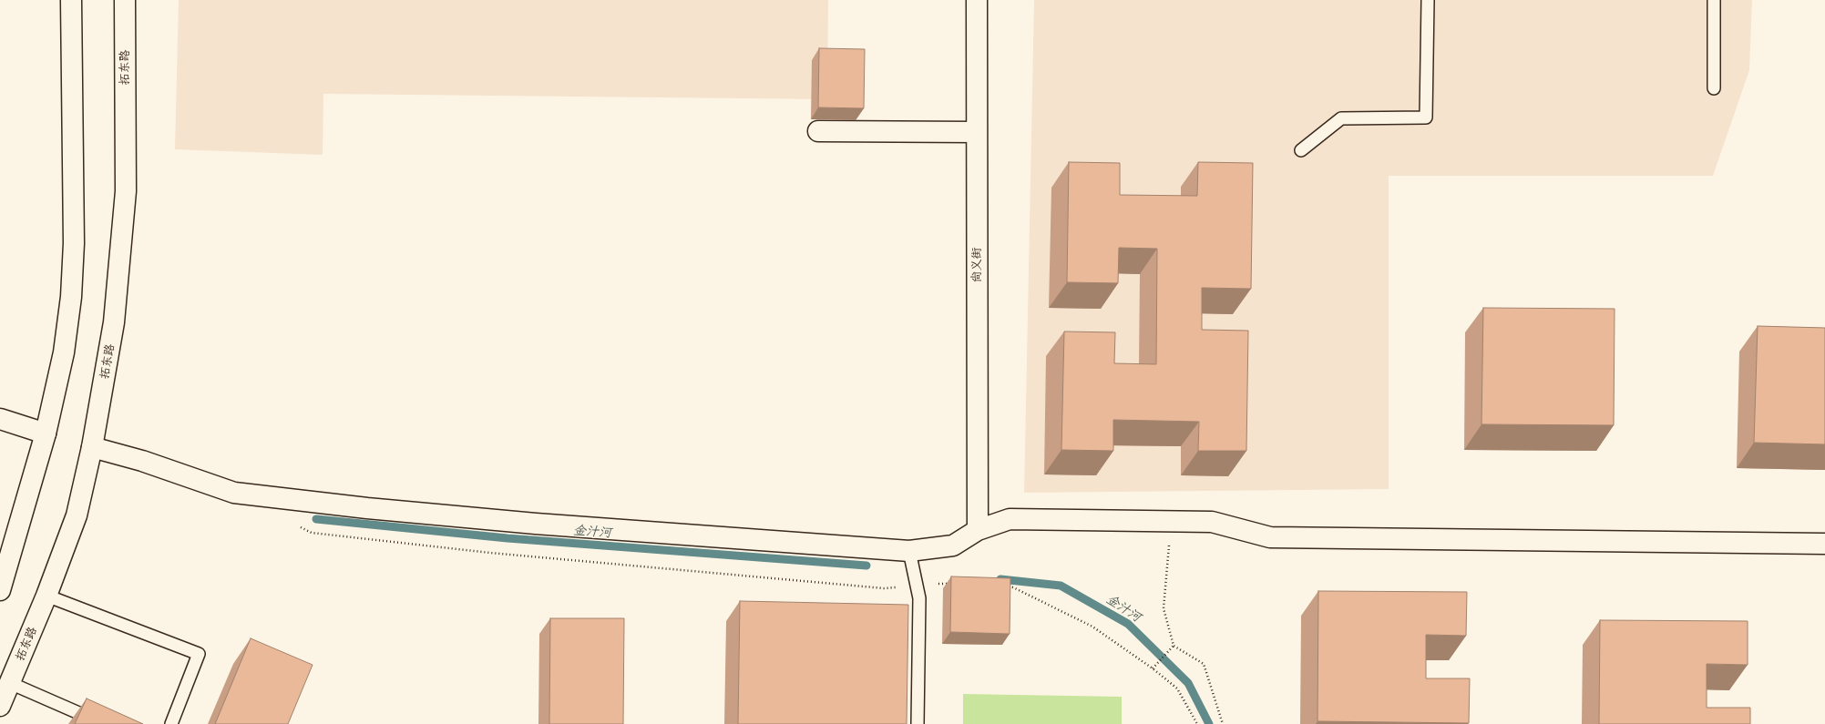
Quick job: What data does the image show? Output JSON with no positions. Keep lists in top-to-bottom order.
{
  "streets": {
    "street": ["拓东路", "尚义街"]
  },
  "water": ["金汁河"]
}
